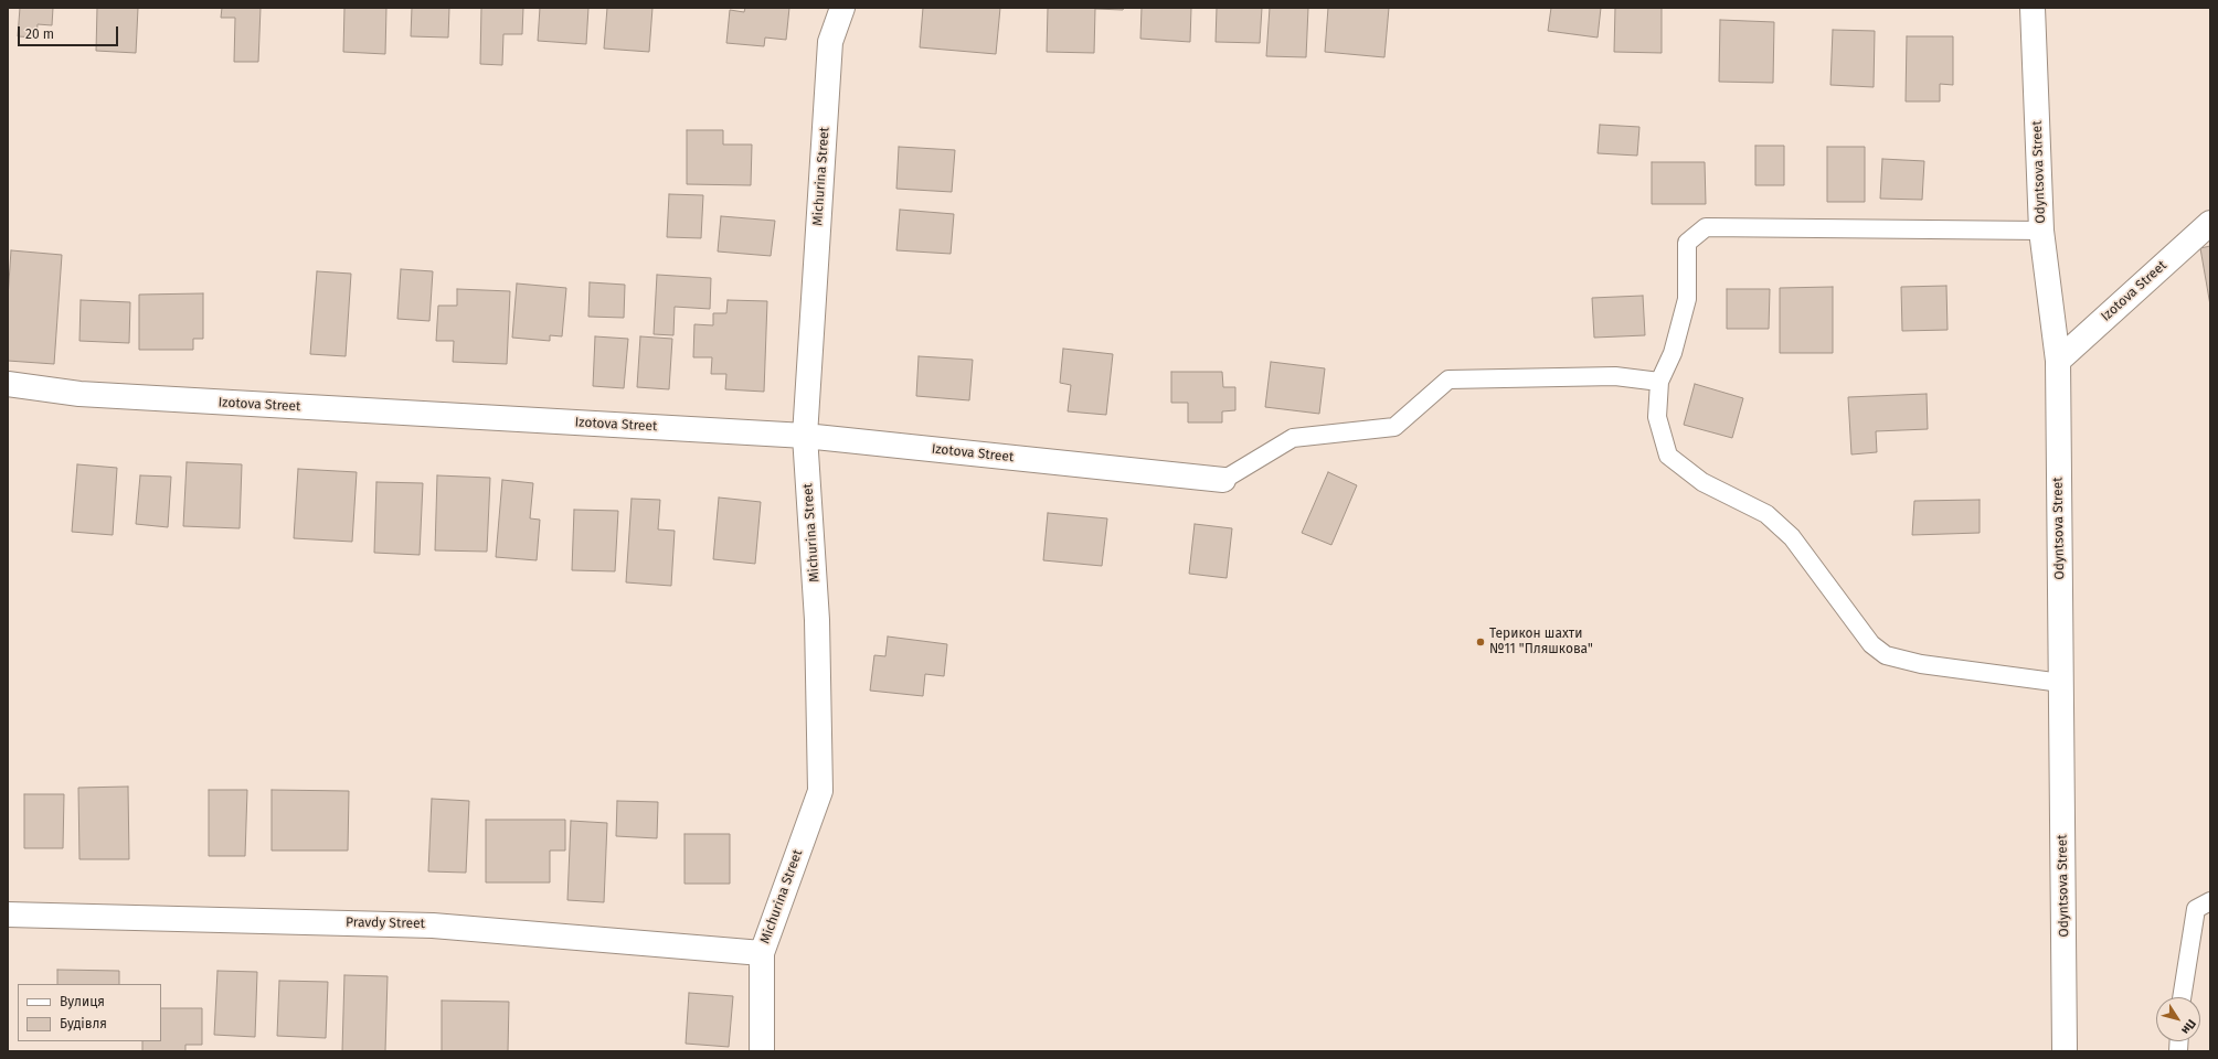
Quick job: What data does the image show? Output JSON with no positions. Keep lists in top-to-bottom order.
{
  "streets": {
    "street": [
      "Odyntsova Street",
      "Michurina Street",
      "Izotova Street",
      "Pravdy Street"
    ]
  },
  "crossings": [
    ["Odyntsova Street", "Izotova Street"],
    ["Michurina Street", "Izotova Street"],
    ["Michurina Street", "Pravdy Street"]
  ],
  "places": ["Терикон шахти №11 \"Пляшкова\""],
  "legend": ["Вулиця", "Будівля"],
  "scale_bar": "20 m",
  "north": "bottom right"
}
